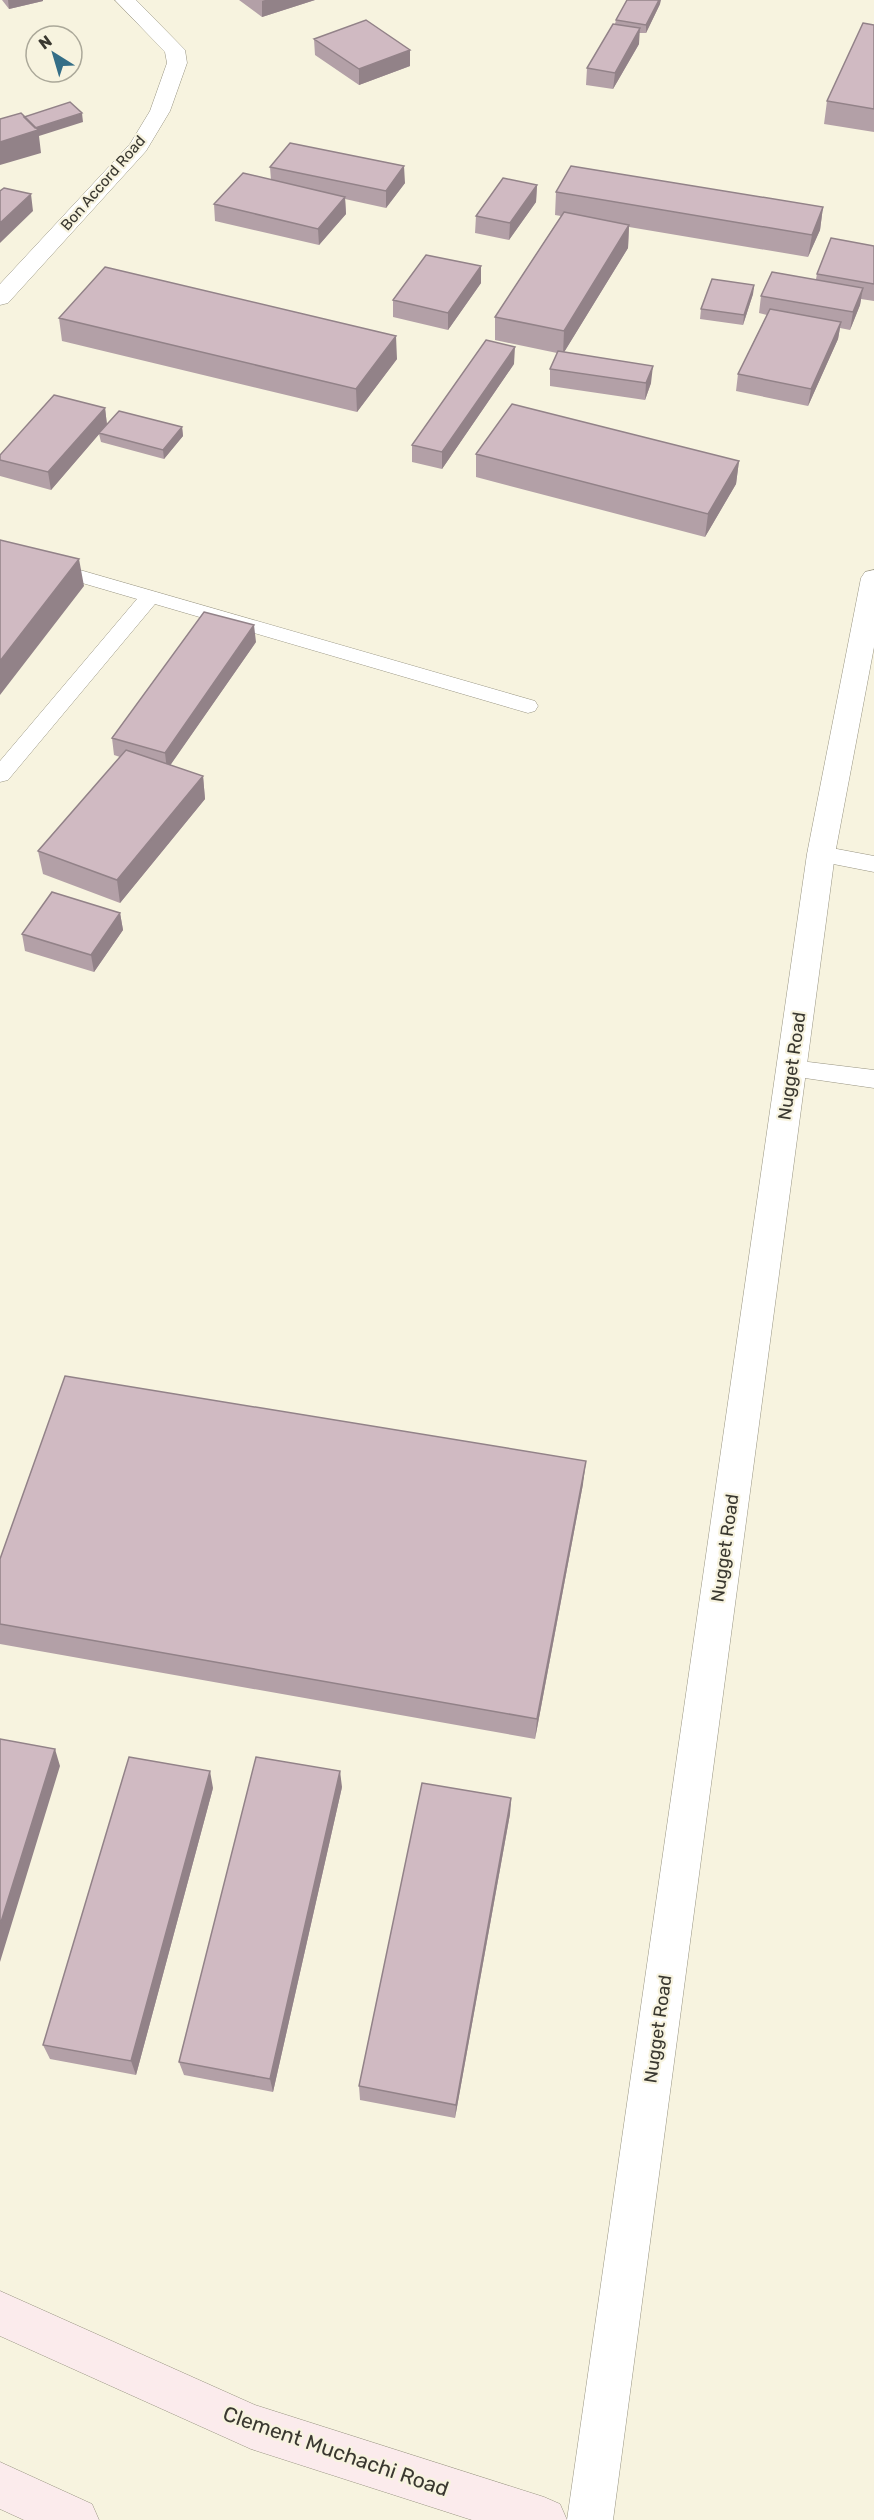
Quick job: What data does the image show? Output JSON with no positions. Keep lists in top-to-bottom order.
{
  "streets": {
    "main road": ["Clement Muchachi Road"],
    "street": ["Bon Accord Road", "Nugget Road"]
  },
  "north": "top left"
}
